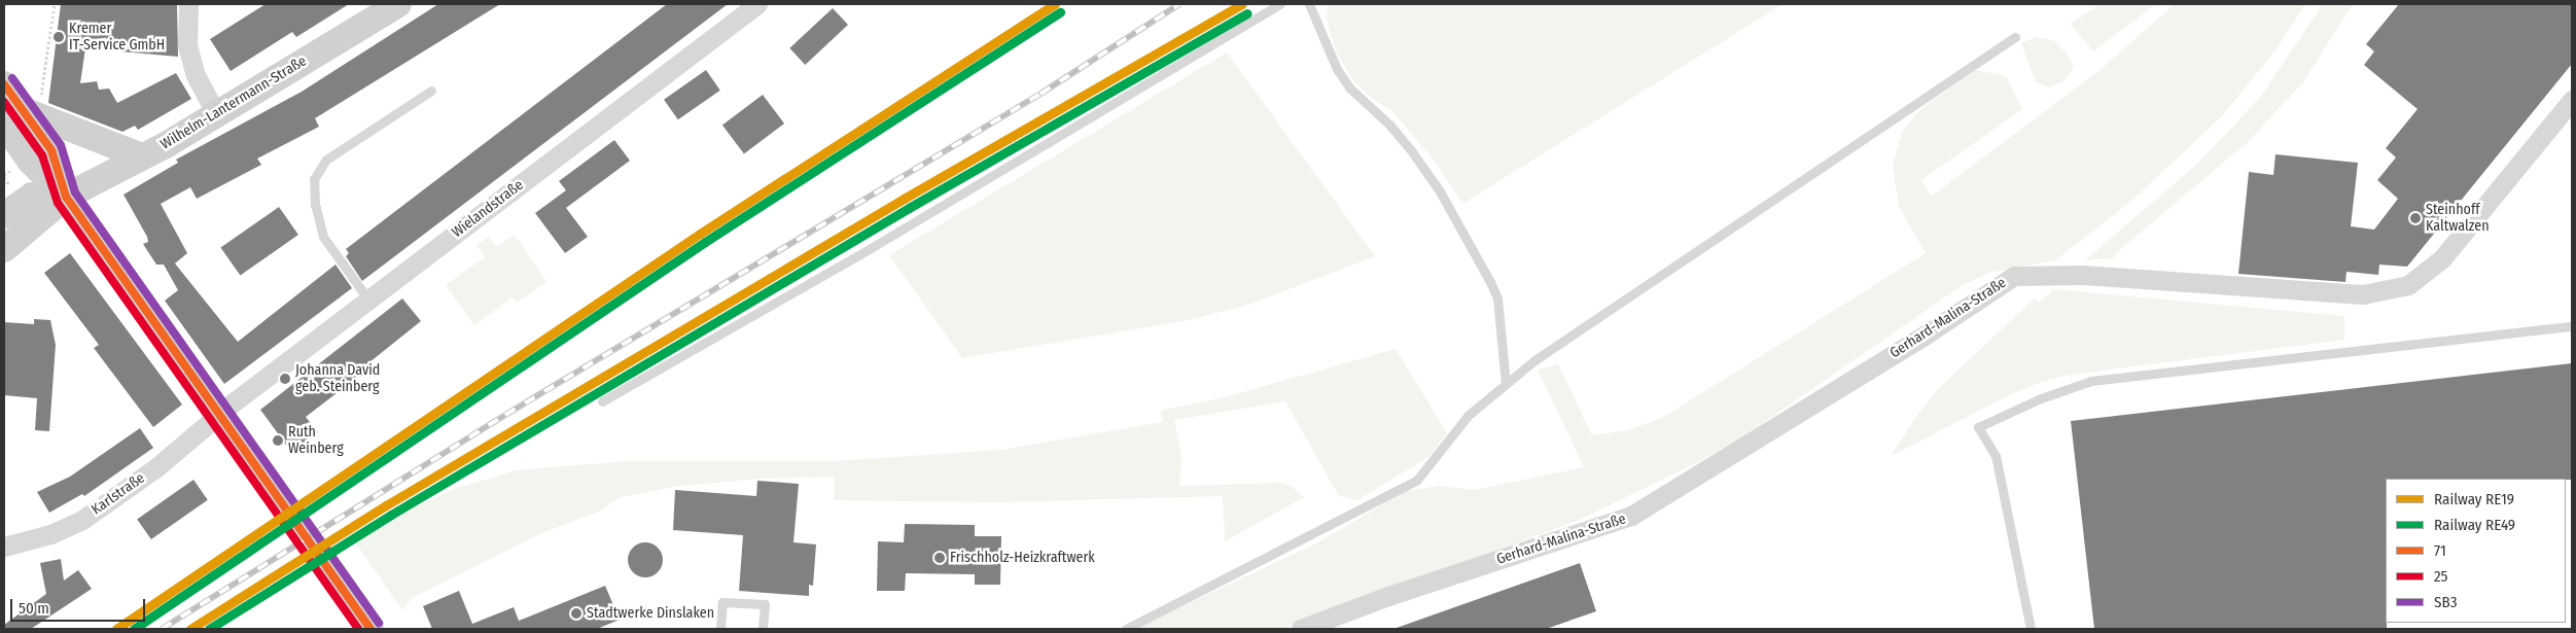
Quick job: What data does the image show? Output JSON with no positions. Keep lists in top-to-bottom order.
{
  "streets": {
    "main road": ["Wilhelm-Lantermann-Straße"],
    "street": ["Wielandstraße", "Gerhard-Malina-Straße", "Karlstraße"]
  },
  "crossings": [
    ["Wielandstraße", "Karlstraße"]
  ],
  "places": [
    "Kremer IT-Service GmbH",
    "Steinhoff Kaltwalzen",
    "Johanna David geb. Steinberg",
    "Ruth Weinberg",
    "Frischholz-Heizkraftwerk",
    "Stadtwerke Dinslaken"
  ],
  "lines": [
    "rail line RE19",
    "rail line RE49",
    "transit line SB3",
    "transit line 71",
    "transit line 25"
  ],
  "legend": [
    "Railway RE19",
    "Railway RE49",
    "71",
    "25",
    "SB3"
  ],
  "scale_bar": "50 m"
}
